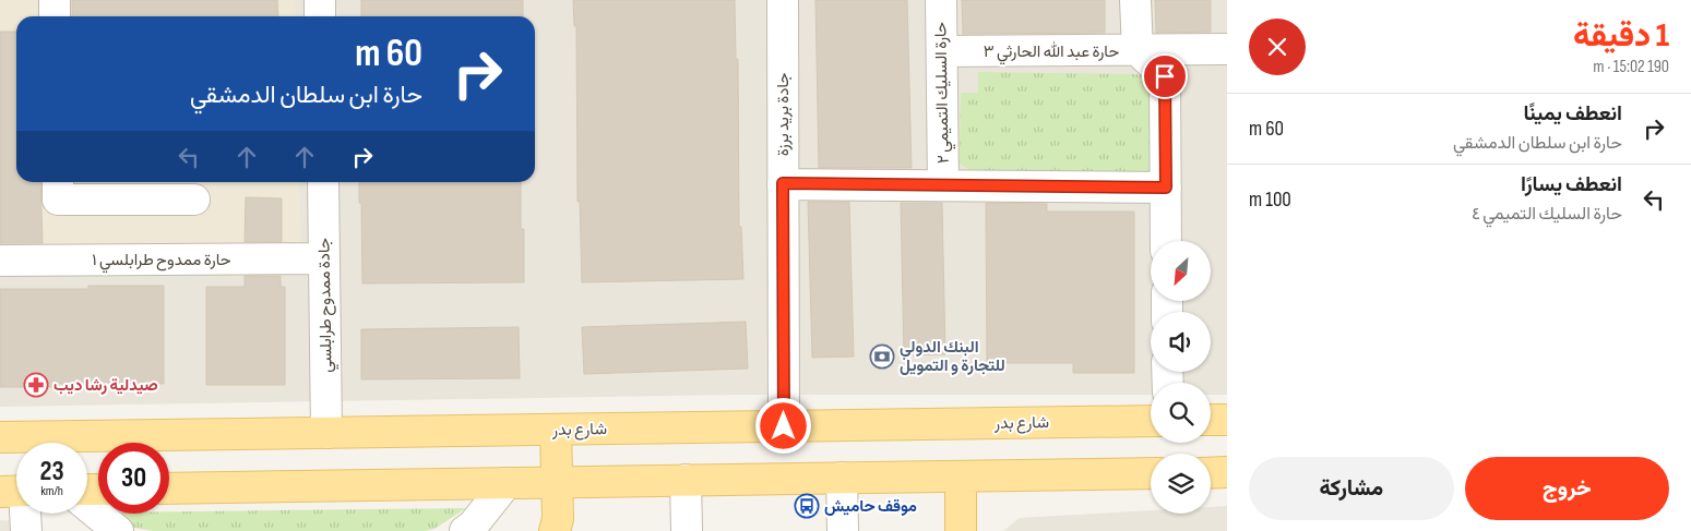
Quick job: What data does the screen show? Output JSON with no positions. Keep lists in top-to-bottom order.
{
  "streets": {
    "main road": ["شارع بدر"],
    "street": [
      "حارة عبد الله الحارثي ٣",
      "حارة السليك التميمي ٢",
      "جادة بريد برزة",
      "حارة ممدوح طرابلسي ١",
      "جادة ممدوح طرابلسي"
    ]
  },
  "crossings": [
    ["حارة عبد الله الحارثي ٣", "حارة السليك التميمي ٢"],
    ["جادة بريد برزة", "شارع بدر"],
    ["حارة ممدوح طرابلسي ١", "جادة ممدوح طرابلسي"],
    ["جادة ممدوح طرابلسي", "شارع بدر"]
  ],
  "places": {
    "bank": ["البنك الدولي للتجارة و التمويل"],
    "pharmacy": ["صيدلية رشا ديب"],
    "bus stop": ["موقف حاميش"]
  },
  "north": "bottom left",
  "page": {
    "heading": ["1 دقيقة", "190 m · 15:02"],
    "turn": ["60 m", "حارة ابن سلطان الدمشقي"],
    "list": [
      {
        "name": "انعطف يمينًا",
        "note": "حارة ابن سلطان الدمشقي",
        "value": "60 m"
      },
      {
        "name": "انعطف يسارًا",
        "note": "حارة السليك التميمي ٤",
        "value": "100 m"
      }
    ],
    "speed": "23 km/h",
    "limit": "30",
    "buttons": ["خروج", "مشاركة"]
  }
}
